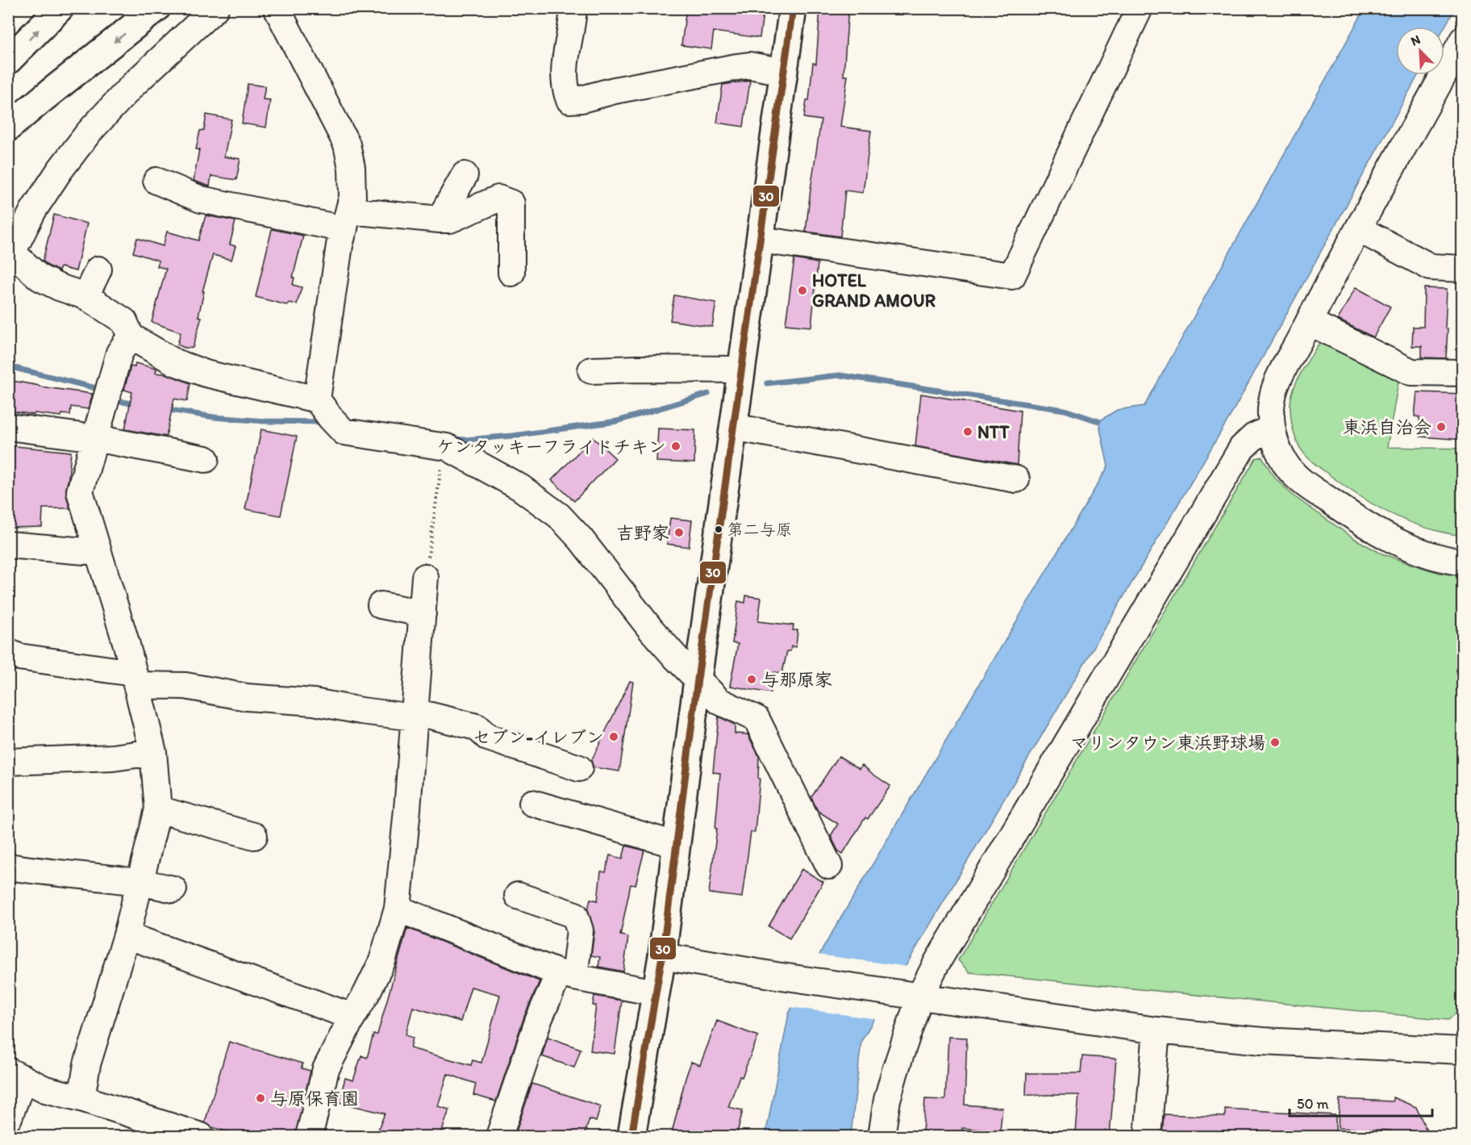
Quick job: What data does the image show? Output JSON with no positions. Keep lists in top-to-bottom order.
{
  "places": [
    "HOTEL GRAND AMOUR",
    "東浜自治会",
    "NTT",
    "ケンタッキーフライドチキン",
    "第二与原",
    "吉野家",
    "与那原家",
    "セブン-イレブン",
    "マリンタウン東浜野球場",
    "与原保育園"
  ],
  "lines": ["transit line 30"],
  "scale_bar": "50 m",
  "north": "top left"
}
